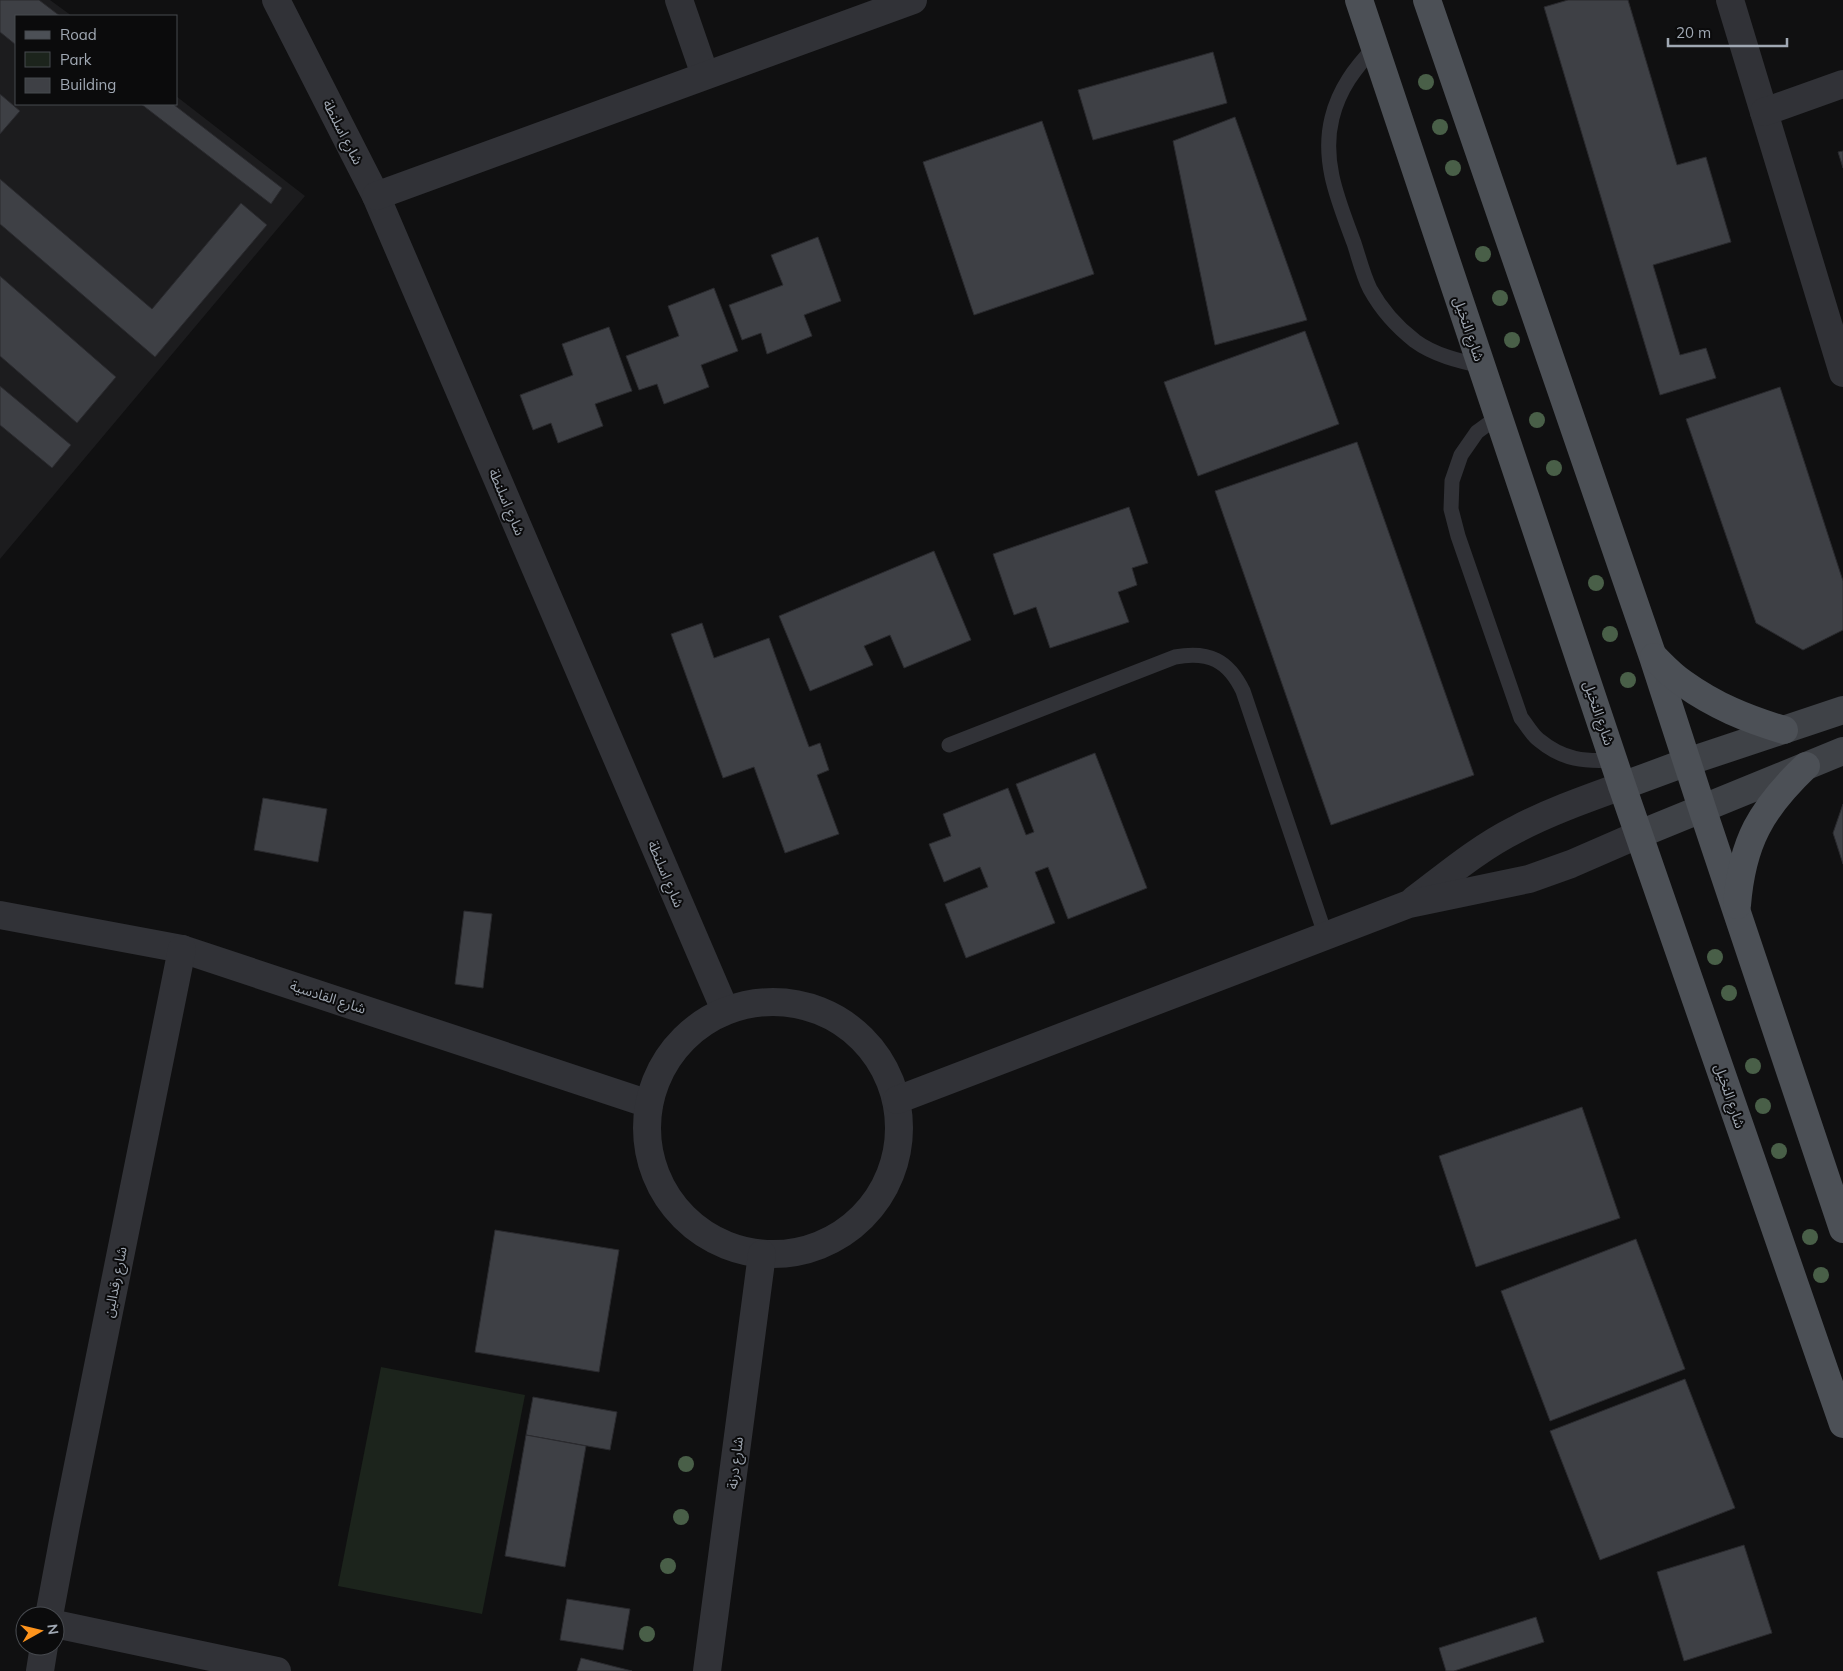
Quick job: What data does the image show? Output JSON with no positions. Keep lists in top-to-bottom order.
{
  "streets": {
    "main road": ["شارع النخيل"],
    "street": [
      "شارع اسلنطة",
      "شارع القادسية",
      "شارع رقدالين",
      "شارع درنة"
    ]
  },
  "crossings": [
    ["شارع القادسية", "شارع رقدالين"]
  ],
  "legend": ["Road", "Park", "Building"],
  "scale_bar": "20 m",
  "north": "right"
}
